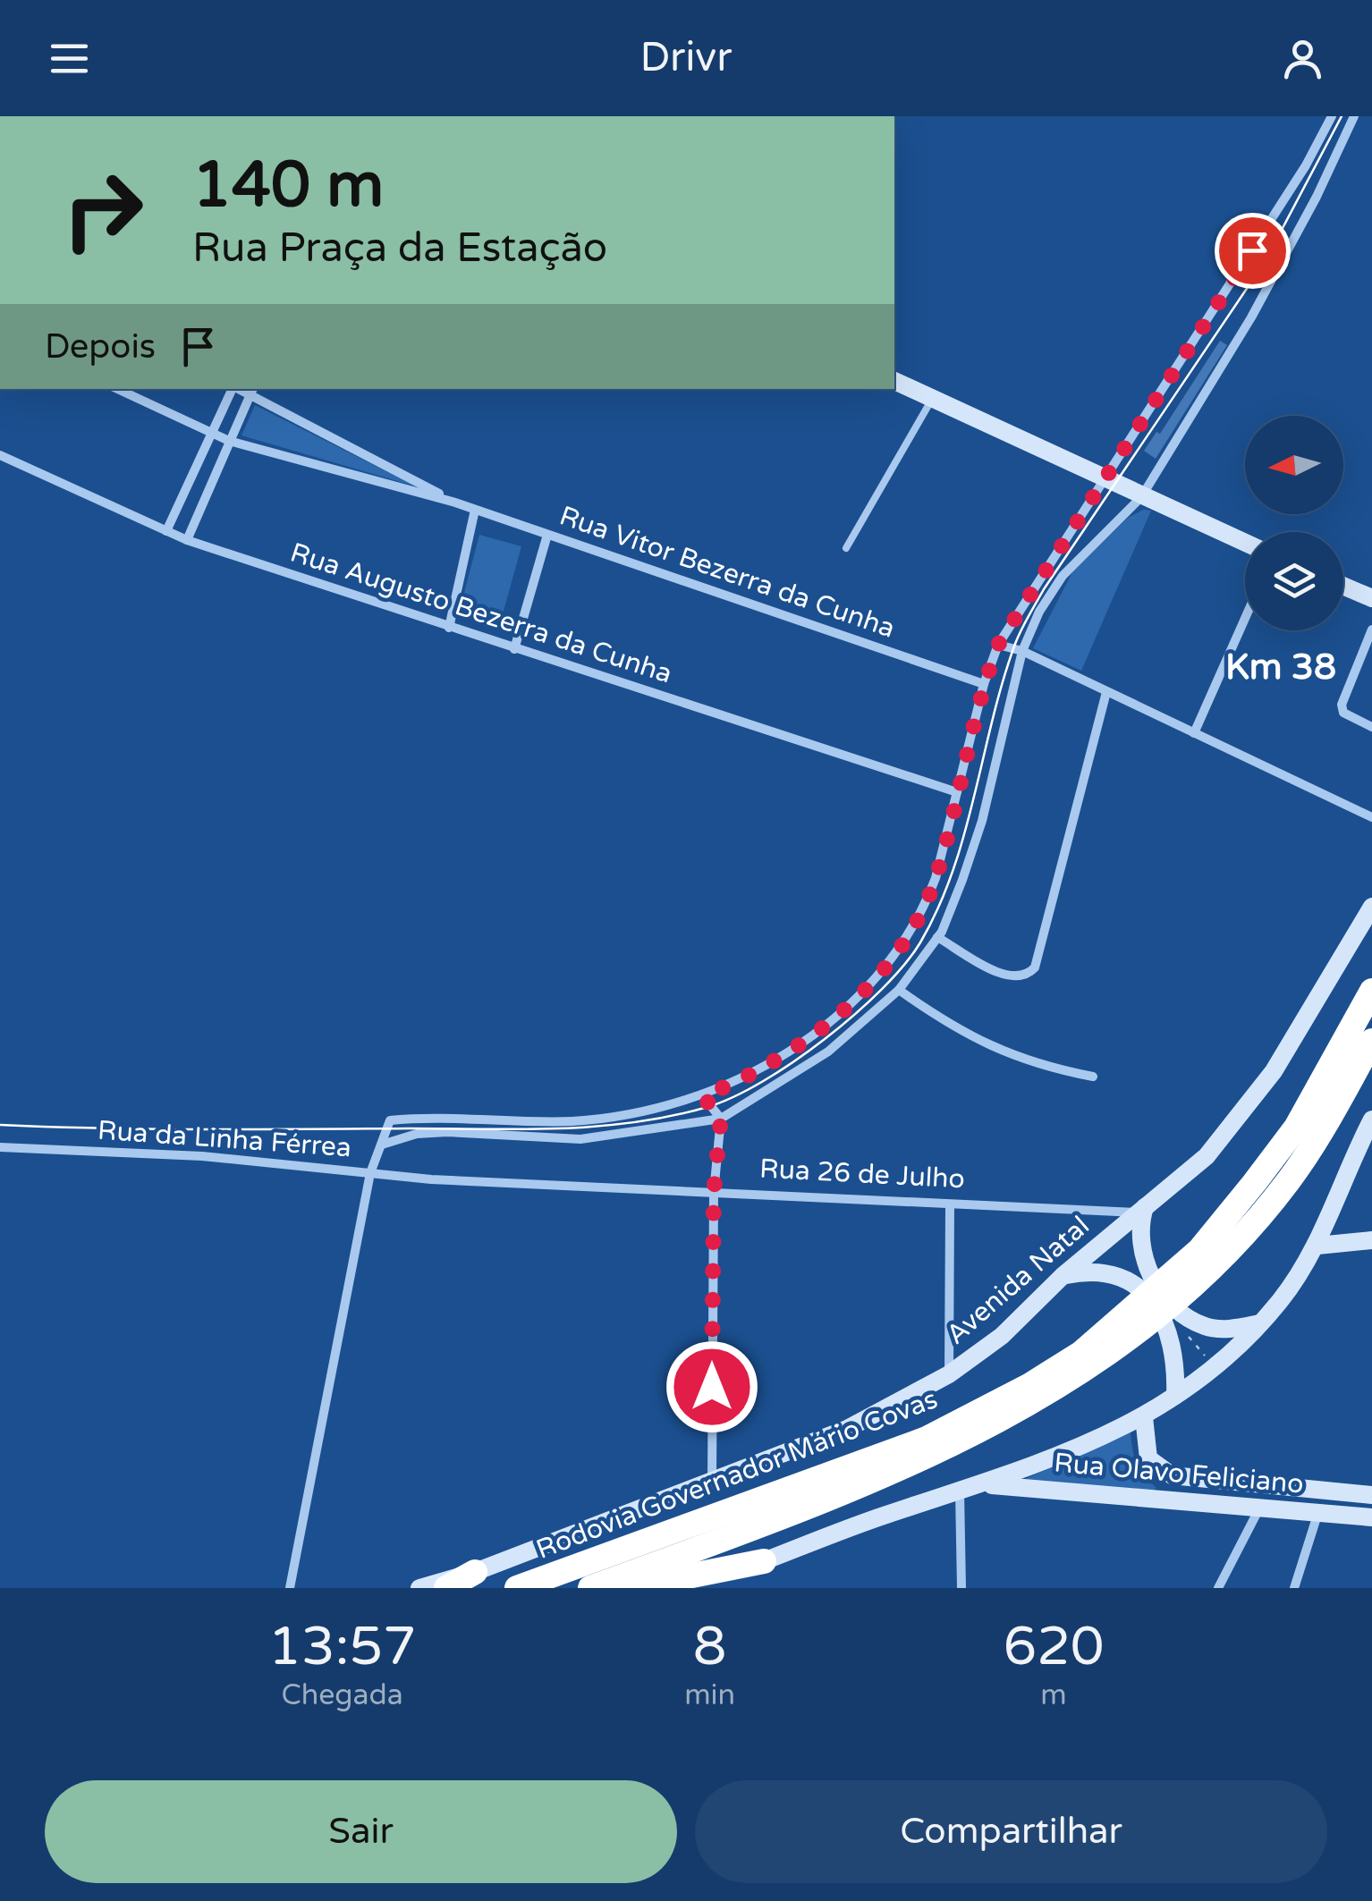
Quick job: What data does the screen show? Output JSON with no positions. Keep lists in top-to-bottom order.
{
  "streets": {
    "highway": ["Rodovia Governador Mário Covas"],
    "main road": ["Avenida Natal", "Rua Olavo Feliciano"],
    "street": [
      "Rua Vitor Bezerra da Cunha",
      "Rua Augusto Bezerra da Cunha",
      "Rua da Linha Férrea",
      "Rua 26 de Julho"
    ]
  },
  "crossings": [
    ["Rua da Linha Férrea", "Rua 26 de Julho"],
    ["Rua 26 de Julho", "Avenida Natal"]
  ],
  "districts": ["Km 38"],
  "north": "left",
  "page": {
    "header": "Drivr",
    "turn": ["140 m", "Rua Praça da Estação"],
    "then": "Depois",
    "eta": [
      "13:57",
      "Chegada",
      "8",
      "min",
      "620",
      "m"
    ],
    "buttons": ["Sair", "Compartilhar"]
  }
}
